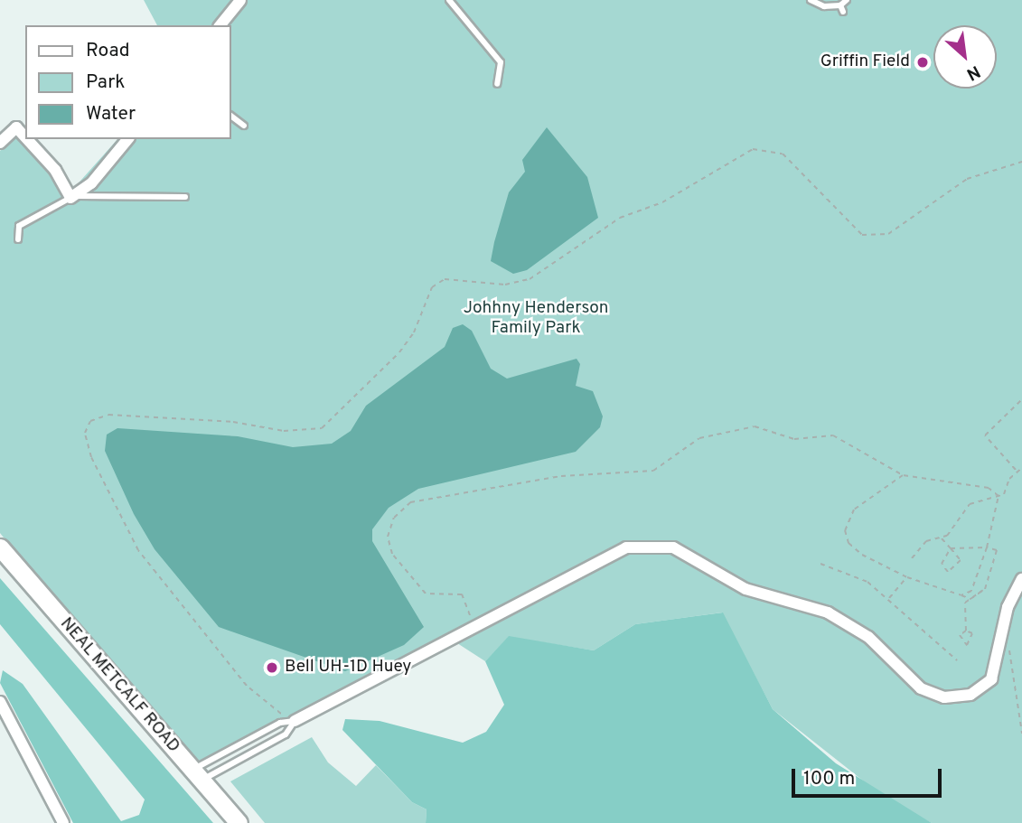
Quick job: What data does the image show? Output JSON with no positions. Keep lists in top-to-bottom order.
{
  "streets": {
    "main road": ["NEAL METCALF ROAD"]
  },
  "parks": ["Johhny Henderson Family Park"],
  "places": ["Griffin Field", "Bell UH-1D Huey"],
  "legend": ["Road", "Park", "Water"],
  "scale_bar": "100 m",
  "north": "bottom right"
}
